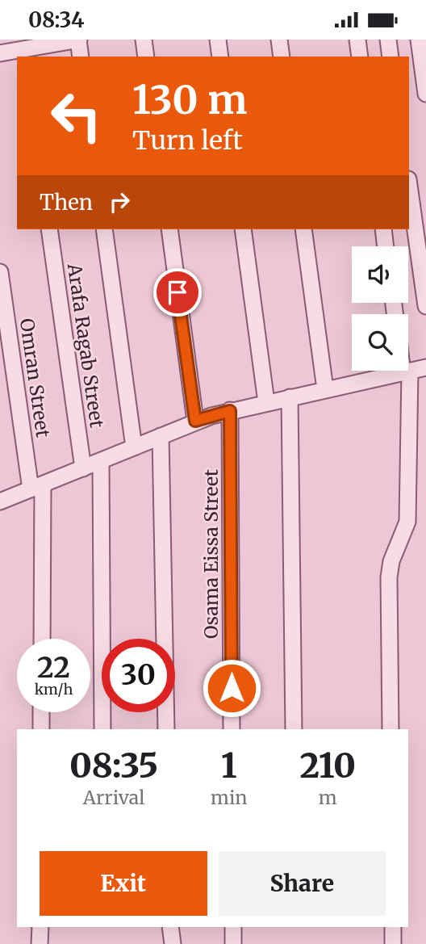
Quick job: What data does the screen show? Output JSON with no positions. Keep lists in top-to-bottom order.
{
  "streets": {
    "street": ["Arafa Ragab Street", "Omran Street", "Osama Eissa Street"]
  },
  "page": {
    "status": "08:34",
    "turn": ["130 m", "Turn left"],
    "then": "Then",
    "speed": "22 km/h",
    "limit": "30",
    "eta": [
      "08:35",
      "Arrival",
      "1",
      "min",
      "210",
      "m"
    ],
    "buttons": ["Exit", "Share"]
  }
}
